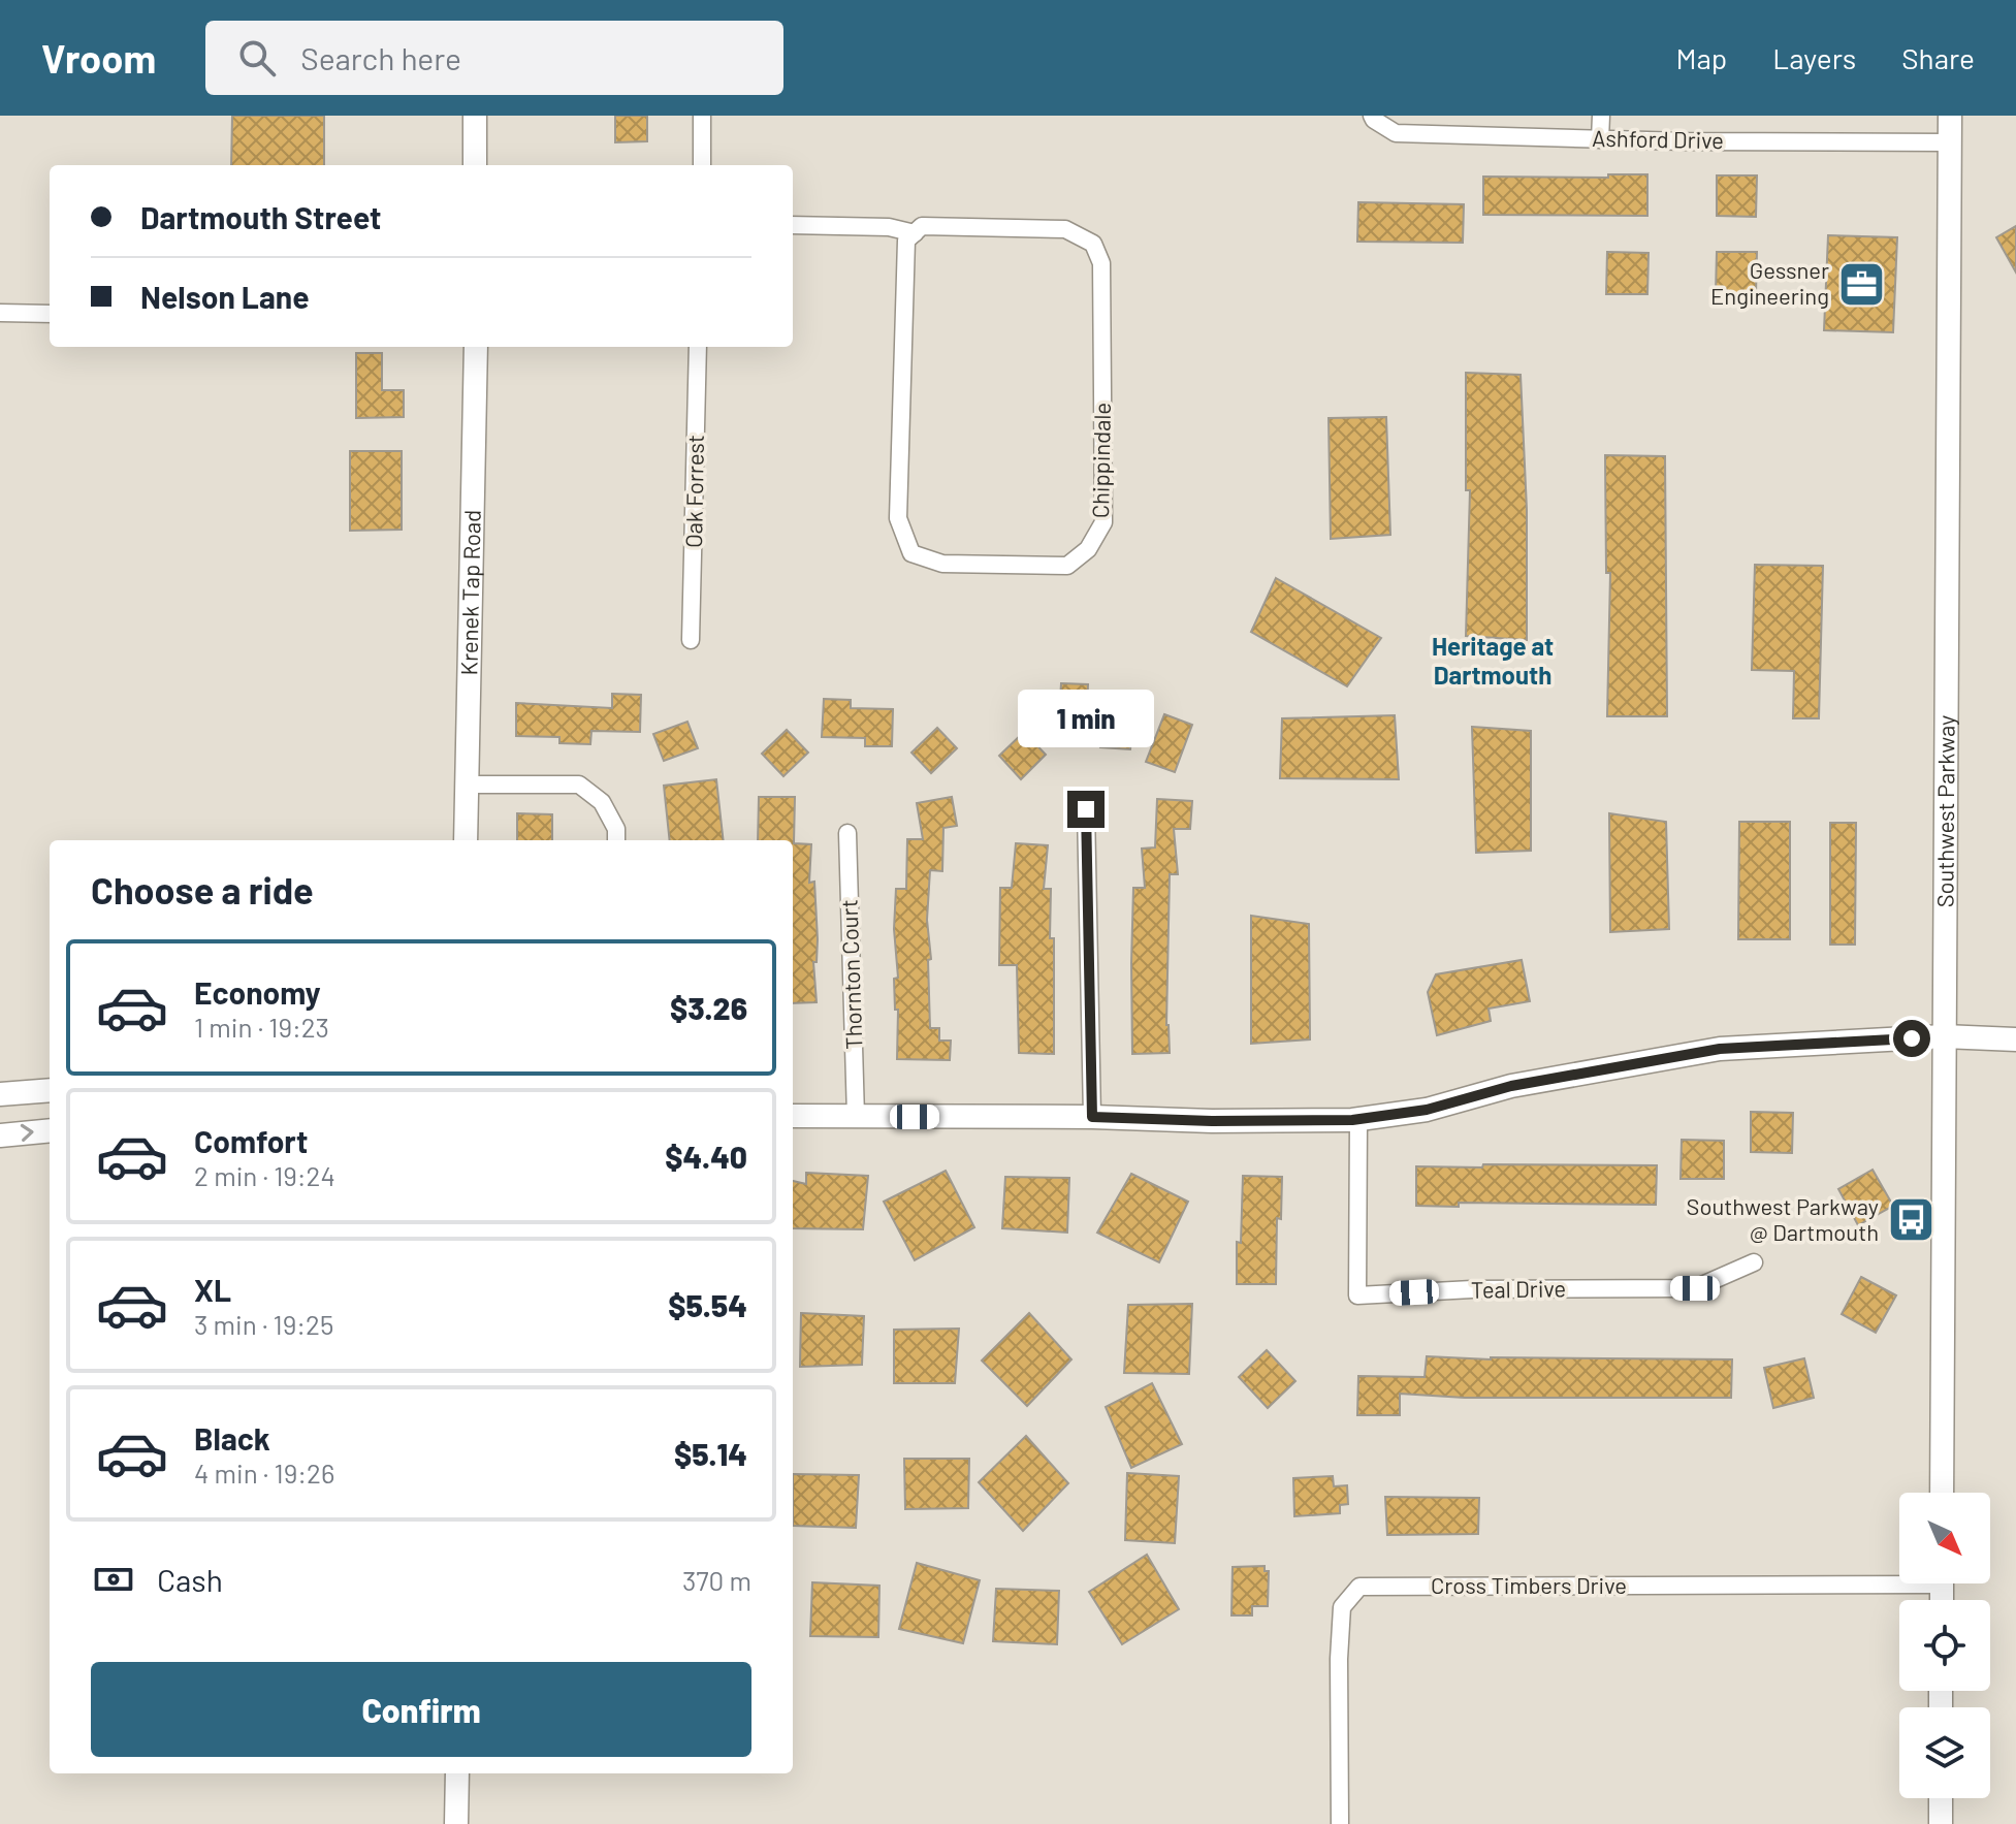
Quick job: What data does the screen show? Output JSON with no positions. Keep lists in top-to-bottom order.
{
  "streets": {
    "street": [
      "Ashford Drive",
      "Chippindale",
      "Oak Forrest",
      "Krenek Tap Road",
      "Southwest Parkway",
      "Thornton Court",
      "Teal Drive",
      "Cross Timbers Drive"
    ]
  },
  "crossings": [
    ["Ashford Drive", "Southwest Parkway"]
  ],
  "districts": ["Heritage at Dartmouth"],
  "places": {
    "office": ["Gessner Engineering"],
    "bus stop": ["Southwest Parkway @ Dartmouth"]
  },
  "north": "bottom right",
  "page": {
    "header": "Vroom",
    "search": "Search here",
    "nav": ["Map", "Layers", "Share"],
    "banner": ["Dartmouth Street", "Nelson Lane"],
    "bubble": "1 min",
    "heading": "Choose a ride",
    "list": [
      {
        "name": "Economy",
        "note": "1 min · 19:23",
        "value": "$3.26"
      },
      {
        "name": "Comfort",
        "note": "2 min · 19:24",
        "value": "$4.40"
      },
      {
        "name": "XL",
        "note": "3 min · 19:25",
        "value": "$5.54"
      },
      {
        "name": "Black",
        "note": "4 min · 19:26",
        "value": "$5.14"
      }
    ],
    "pay": ["Cash", "370 m"],
    "buttons": "Confirm"
  }
}
